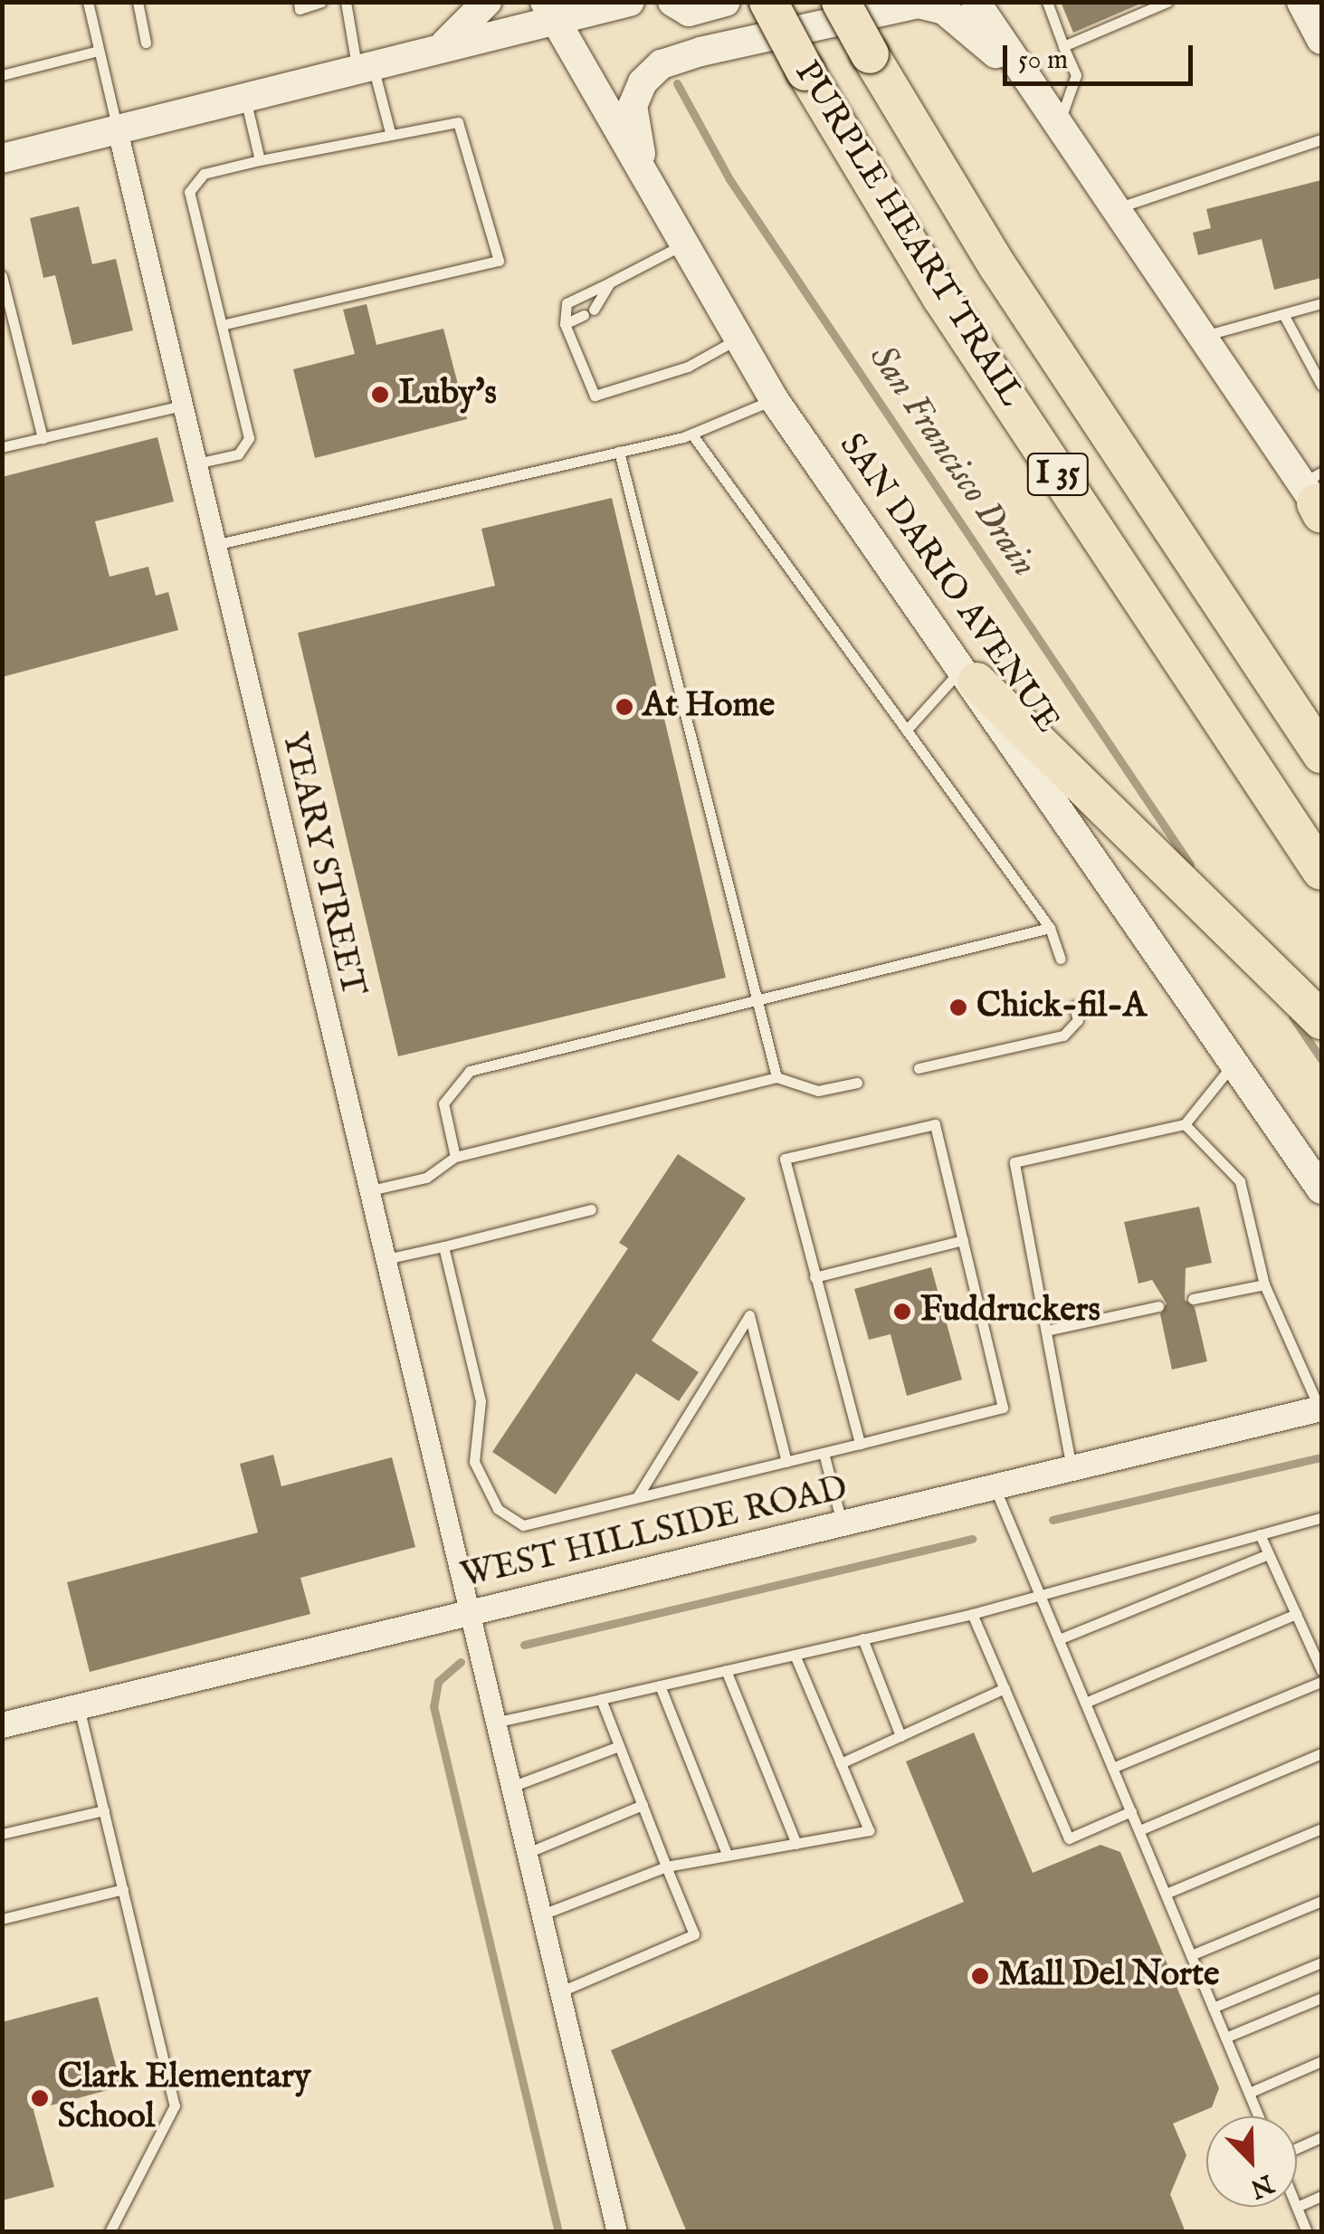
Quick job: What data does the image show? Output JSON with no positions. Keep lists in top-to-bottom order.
{
  "streets": {
    "highway": ["PURPLE HEART TRAIL", "I 35"],
    "main road": ["SAN DARIO AVENUE"],
    "street": ["YEARY STREET", "WEST HILLSIDE ROAD"]
  },
  "crossings": [
    ["YEARY STREET", "WEST HILLSIDE ROAD"]
  ],
  "water": ["San Francisco Drain"],
  "places": [
    "Luby's",
    "At Home",
    "Chick-fil-A",
    "Fuddruckers",
    "Mall Del Norte",
    "Clark Elementary School"
  ],
  "scale_bar": "50 m",
  "north": "bottom right"
}
